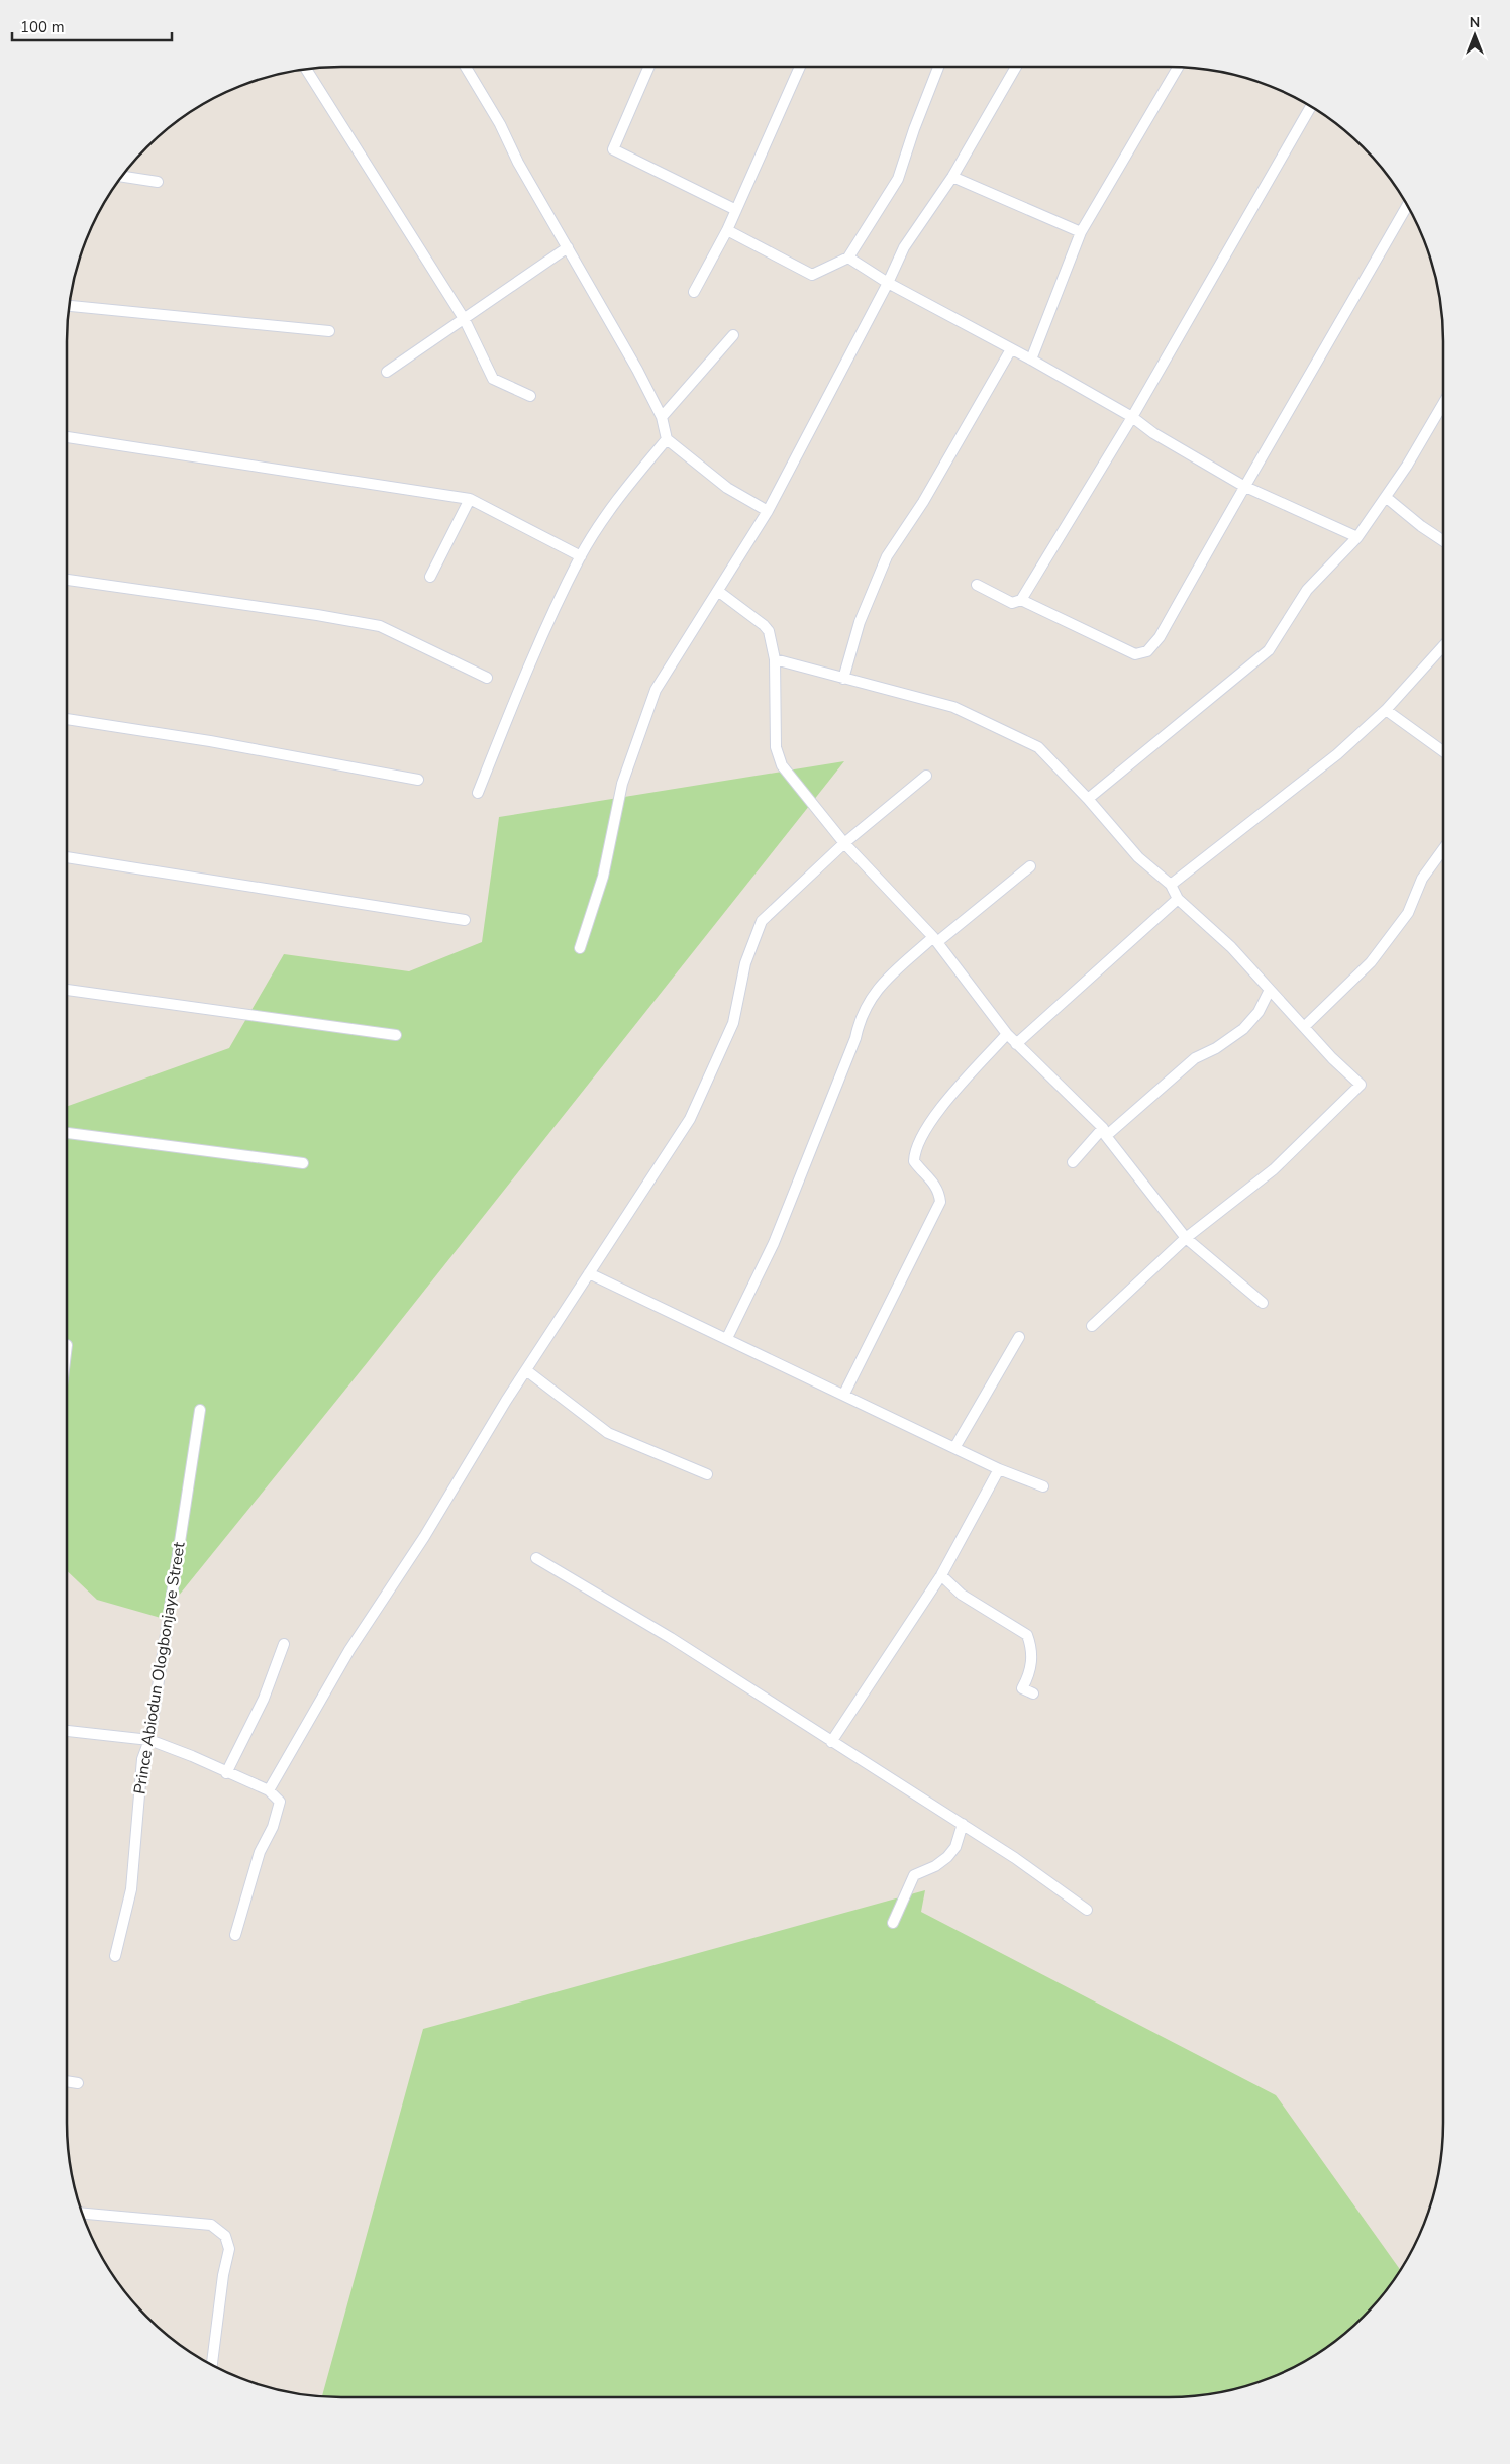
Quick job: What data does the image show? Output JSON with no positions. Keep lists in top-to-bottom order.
{
  "streets": {
    "street": ["Prince Abiodun Ologbonjaye Street"]
  },
  "scale_bar": "100 m",
  "north": "top"
}
